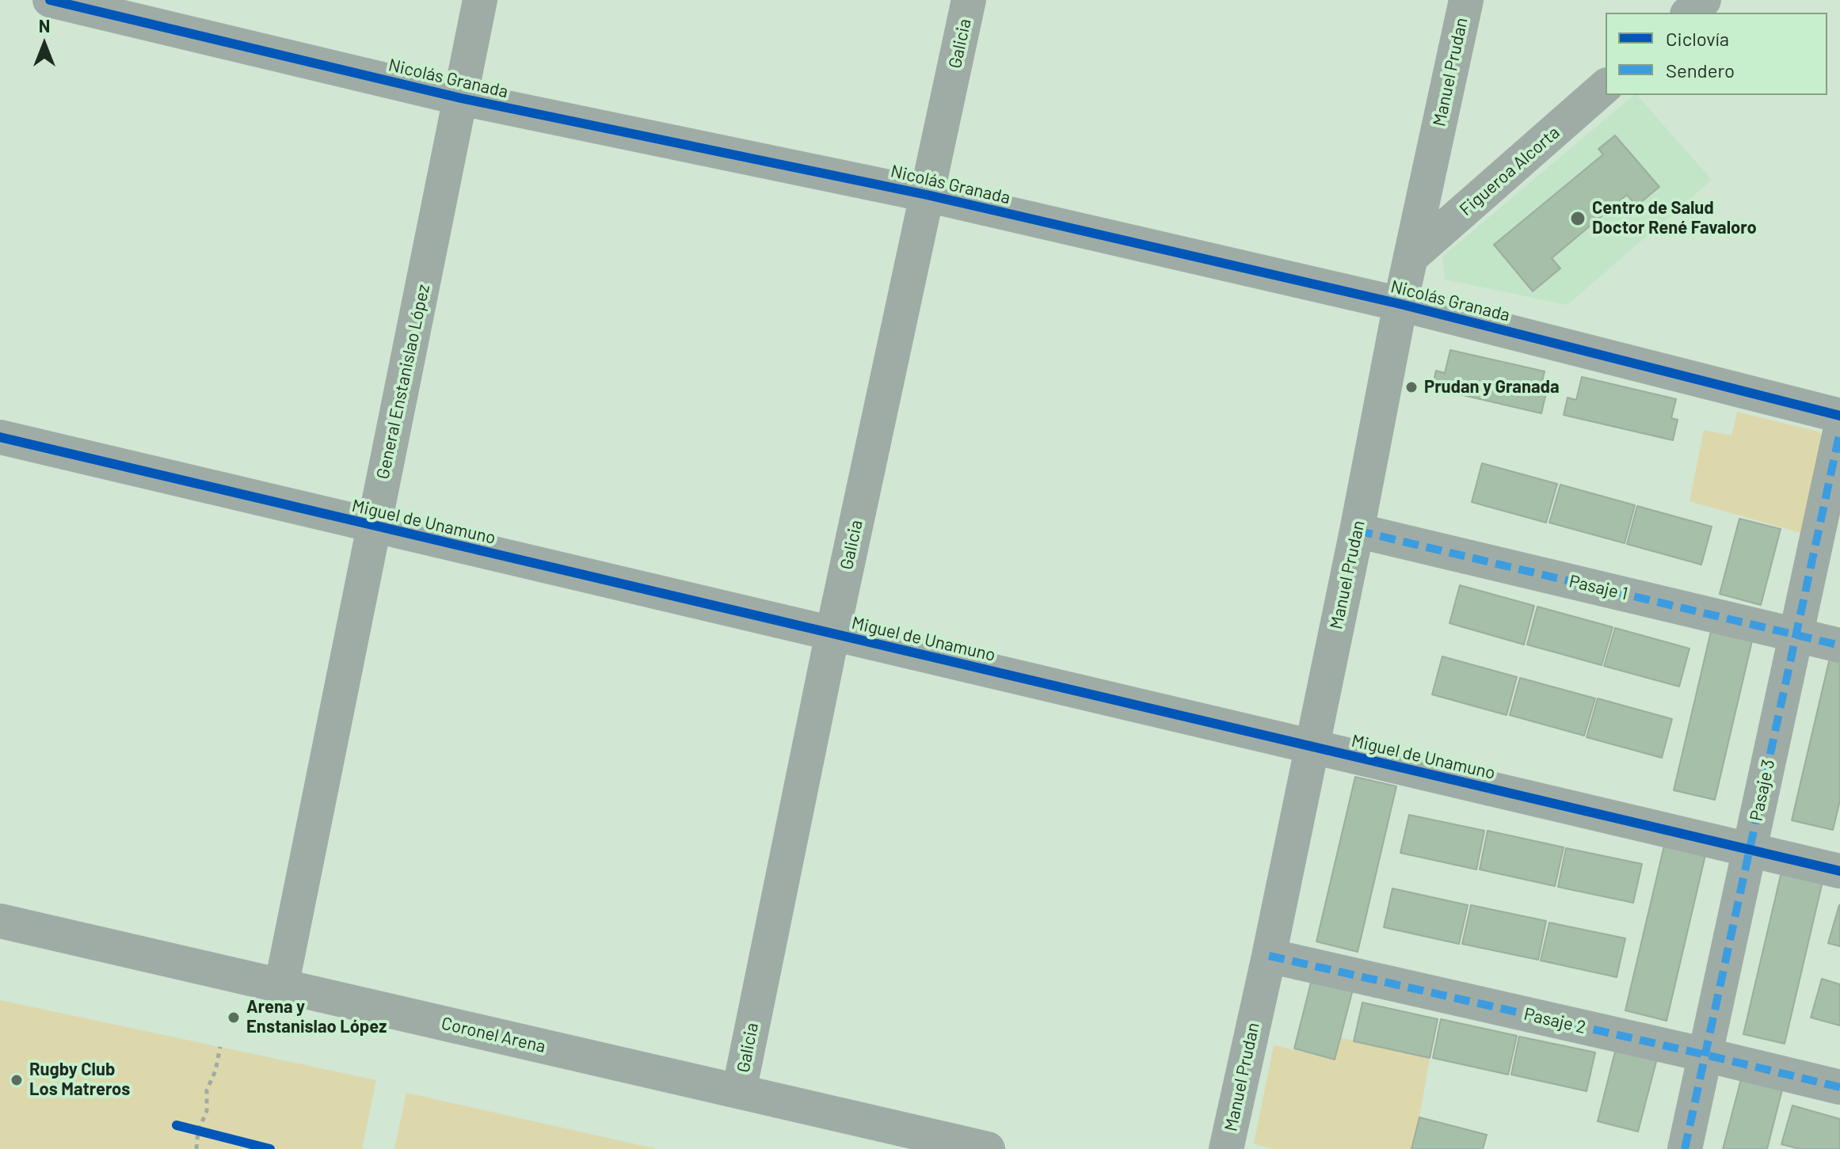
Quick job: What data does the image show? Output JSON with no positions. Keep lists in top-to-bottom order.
{
  "streets": {
    "street": [
      "Galicia",
      "Manuel Prudan",
      "Nicolás Granada",
      "Figueroa Alcorta",
      "General Enstanislao López",
      "Miguel de Unamuno",
      "Pasaje 1",
      "Pasaje 3",
      "Pasaje 2",
      "Coronel Arena"
    ]
  },
  "crossings": [
    ["Galicia", "Nicolás Granada"],
    ["Galicia", "Miguel de Unamuno"],
    ["Galicia", "Coronel Arena"],
    ["Manuel Prudan", "Nicolás Granada"],
    ["Manuel Prudan", "Figueroa Alcorta"],
    ["Manuel Prudan", "Miguel de Unamuno"],
    ["Manuel Prudan", "Pasaje 1"],
    ["Manuel Prudan", "Pasaje 2"],
    ["Nicolás Granada", "General Enstanislao López"],
    ["General Enstanislao López", "Miguel de Unamuno"],
    ["General Enstanislao López", "Coronel Arena"],
    ["Miguel de Unamuno", "Pasaje 3"],
    ["Pasaje 1", "Pasaje 3"],
    ["Pasaje 3", "Pasaje 2"]
  ],
  "places": [
    "Centro de Salud Doctor René Favaloro",
    "Prudan y Granada",
    "Arena y Enstanislao López",
    "Rugby Club Los Matreros"
  ],
  "legend": ["Ciclovía", "Sendero"],
  "north": "top"
}
